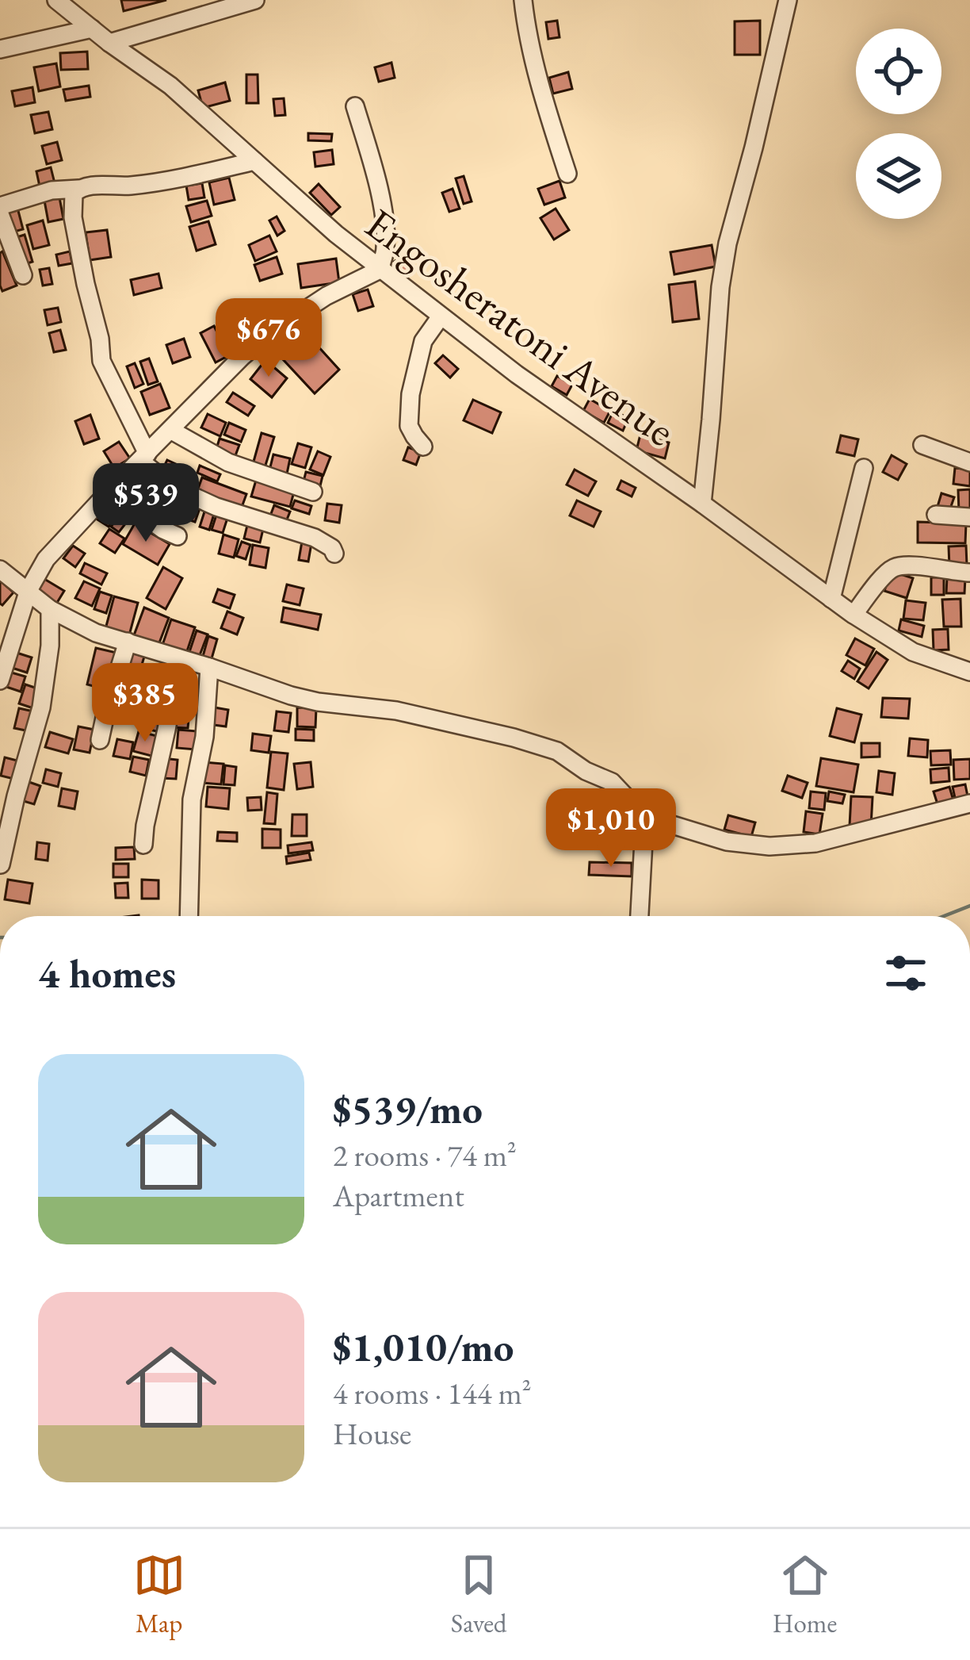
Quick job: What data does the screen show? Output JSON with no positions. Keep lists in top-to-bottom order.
{
  "streets": {
    "street": ["Engosheratoni Avenue"]
  },
  "page": {
    "price": [
      "$676",
      "$539",
      "$385",
      "$1,010"
    ],
    "heading": "4 homes",
    "list": [
      {
        "name": "$539/mo",
        "note": "2 rooms · 74 m² · Apartment"
      },
      {
        "name": "$1,010/mo",
        "note": "4 rooms · 144 m² · House"
      }
    ],
    "tabs": ["Map", "Saved", "Home"]
  }
}
